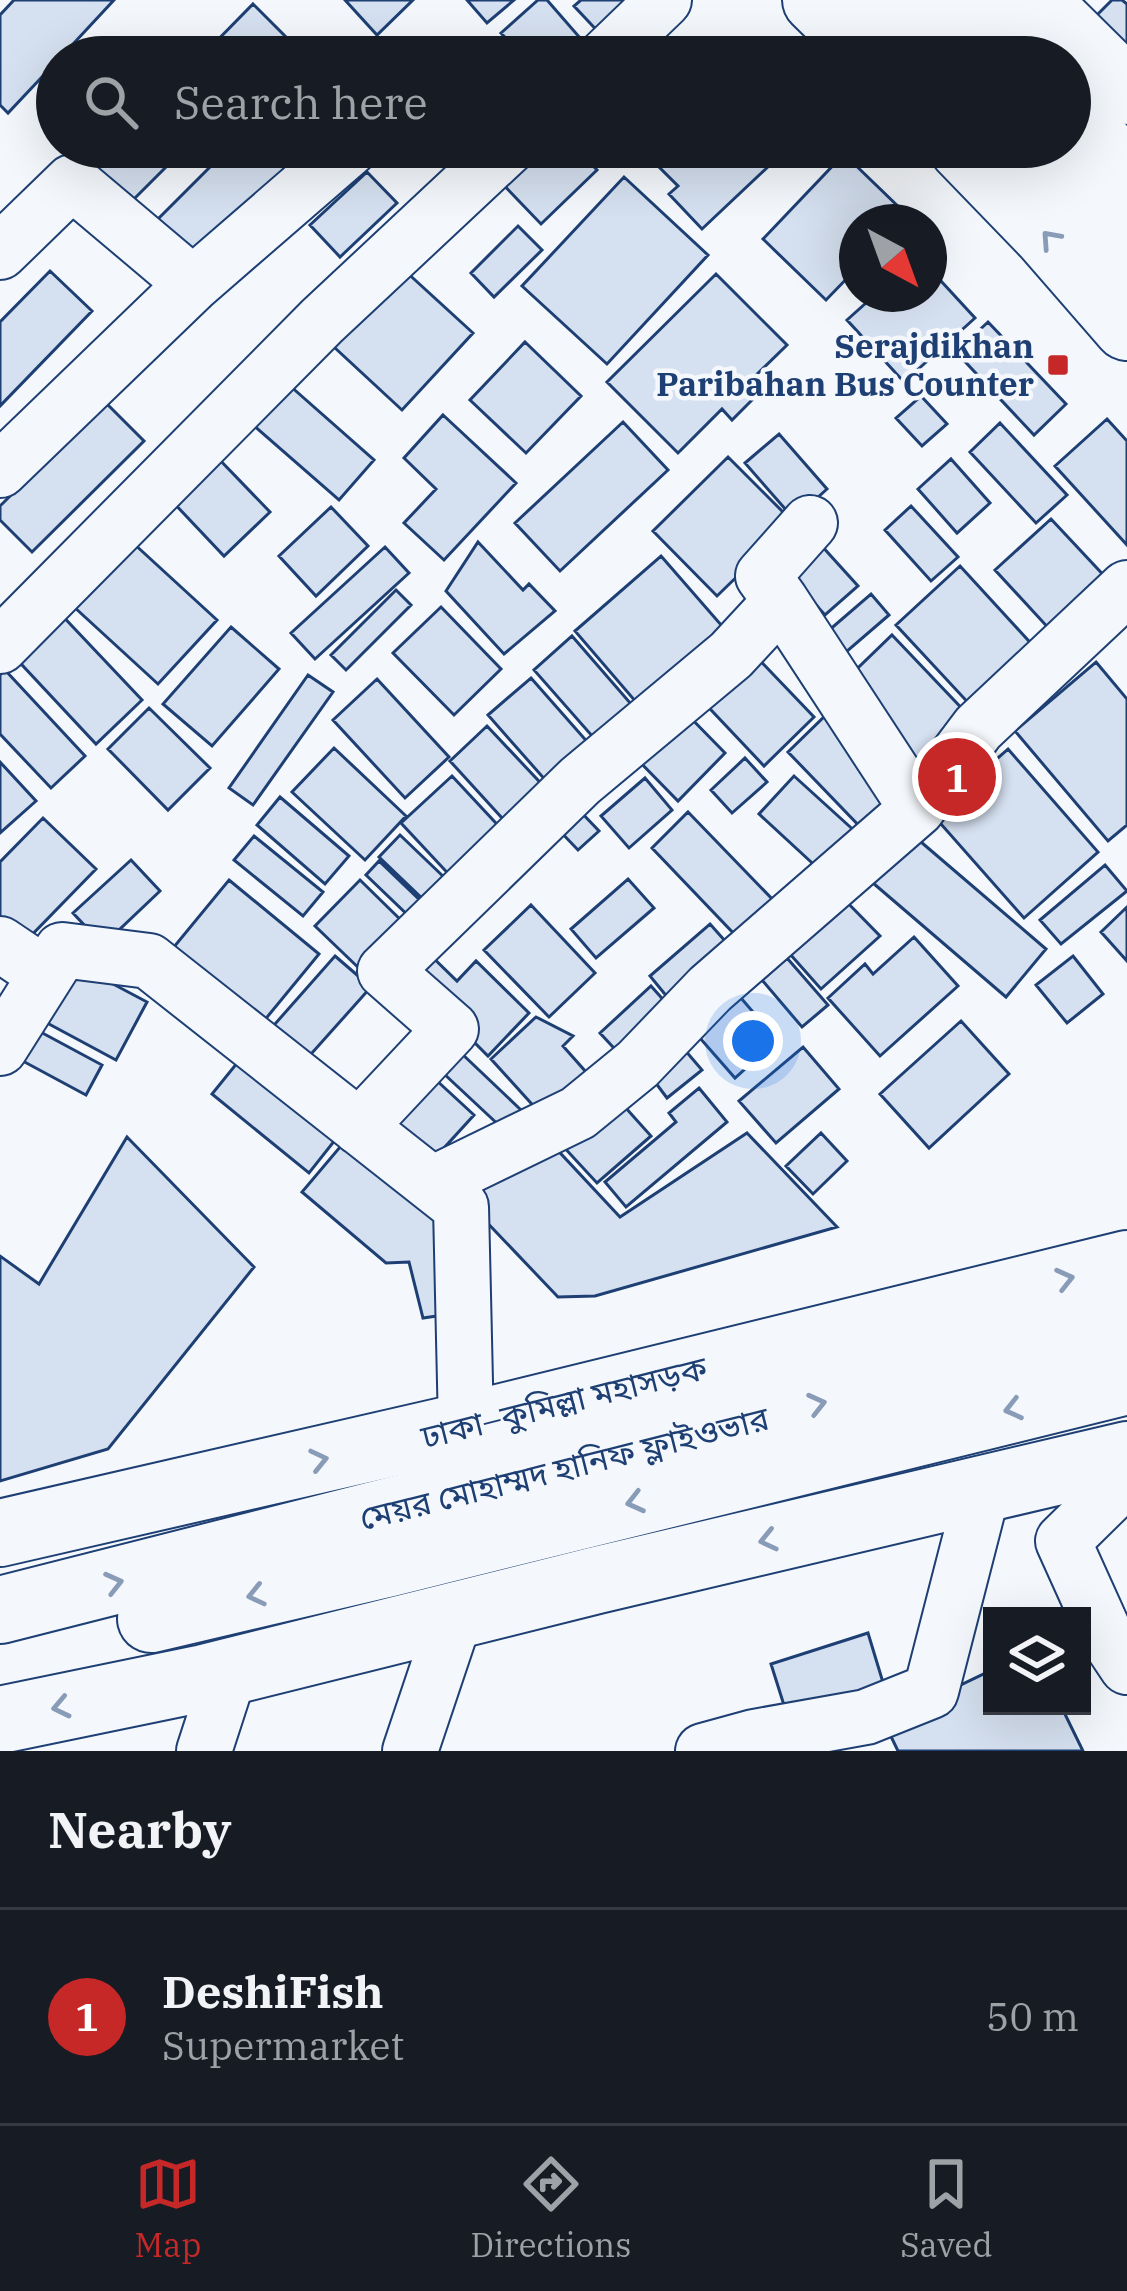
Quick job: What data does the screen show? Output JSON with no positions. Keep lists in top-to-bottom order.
{
  "streets": {
    "main road": ["ঢাকা–কুমিল্লা মহাসড়ক", "মেয়র মোহাম্মদ হানিফ ফ্লাইওভার"]
  },
  "places": {
    "transit": ["Serajdikhan Paribahan Bus Counter"]
  },
  "north": "bottom right",
  "page": {
    "search": "Search here",
    "pins": "1",
    "heading": "Nearby",
    "list": [
      {
        "mark": "1",
        "name": "DeshiFish",
        "note": "Supermarket",
        "value": "50 m"
      }
    ],
    "nav": ["Map", "Directions", "Saved"]
  }
}
